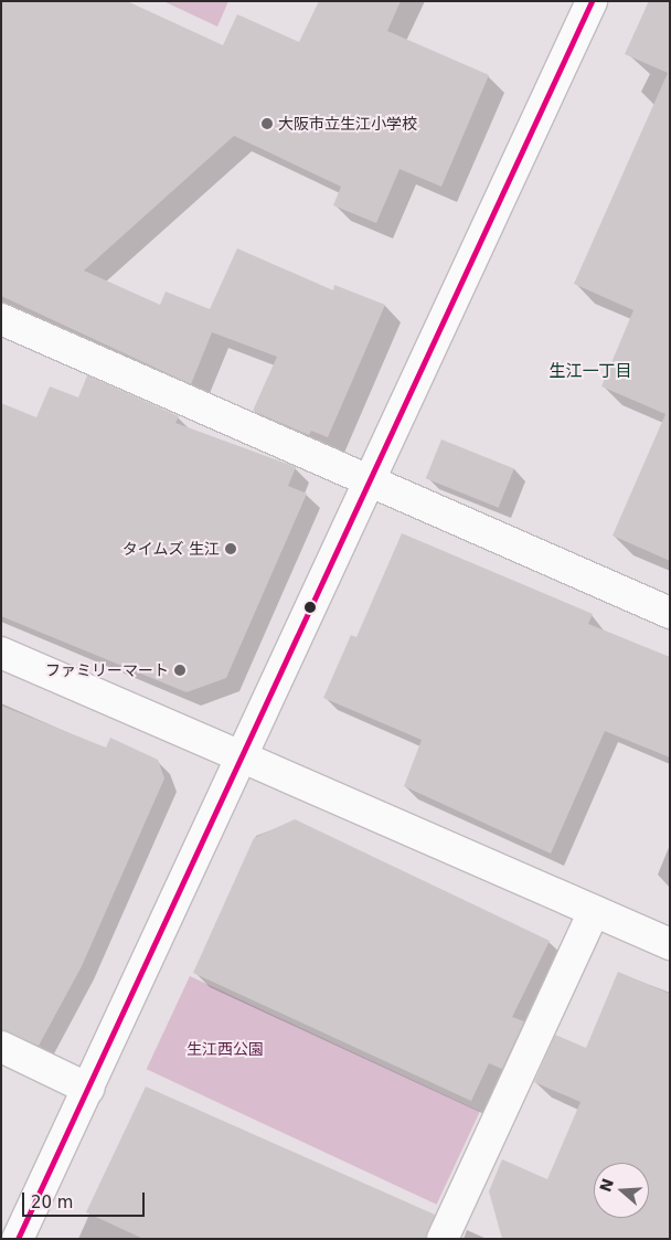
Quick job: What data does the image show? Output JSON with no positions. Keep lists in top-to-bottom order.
{
  "districts": ["生江一丁目"],
  "parks": ["生江西公園"],
  "places": ["大阪市立生江小学校", "タイムズ 生江", "ファミリーマート"],
  "scale_bar": "20 m",
  "north": "left"
}
